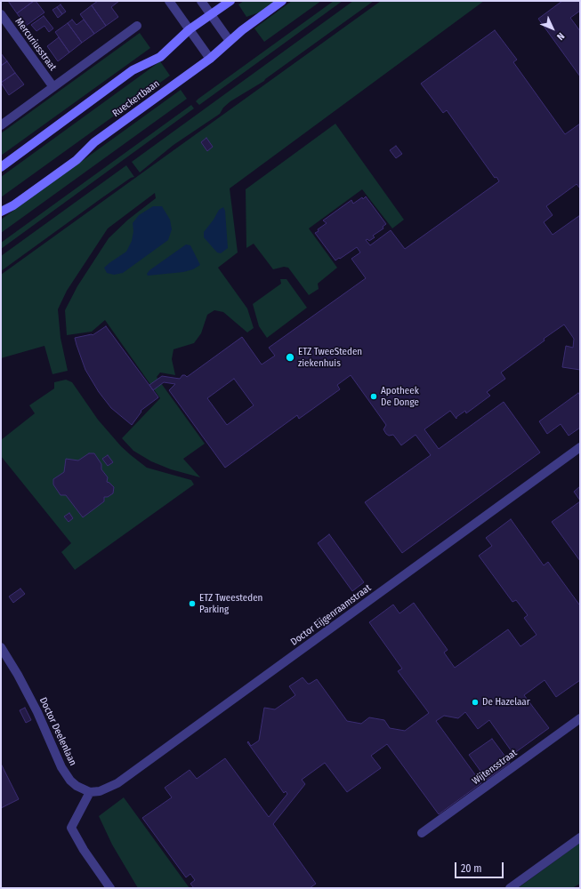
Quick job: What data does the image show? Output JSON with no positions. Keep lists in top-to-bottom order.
{
  "streets": {
    "main road": ["Rueckertbaan"],
    "street": [
      "Mercuriusstraat",
      "Doctor Eijgenraamstraat",
      "Doctor Deelenlaan",
      "Wijtensstraat"
    ]
  },
  "crossings": [
    ["Doctor Eijgenraamstraat", "Doctor Deelenlaan"]
  ],
  "places": [
    "ETZ TweeSteden ziekenhuis",
    "Apotheek De Donge",
    "ETZ Tweesteden Parking",
    "De Hazelaar"
  ],
  "scale_bar": "20 m",
  "north": "bottom right"
}
